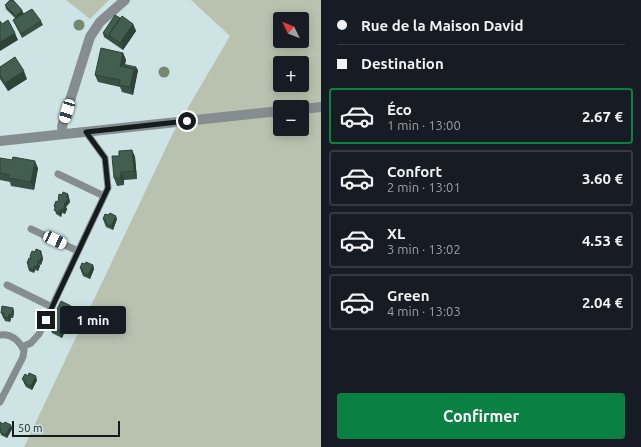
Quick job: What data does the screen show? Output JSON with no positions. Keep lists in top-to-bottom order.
{
  "scale_bar": "50 m",
  "north": "top left",
  "page": {
    "banner": ["Rue de la Maison David", "Destination"],
    "map_buttons": ["+", "−"],
    "list": [
      {
        "name": "Éco",
        "note": "1 min · 13:00",
        "value": "2.67 €"
      },
      {
        "name": "Confort",
        "note": "2 min · 13:01",
        "value": "3.60 €"
      },
      {
        "name": "XL",
        "note": "3 min · 13:02",
        "value": "4.53 €"
      },
      {
        "name": "Green",
        "note": "4 min · 13:03",
        "value": "2.04 €"
      }
    ],
    "bubble": "1 min",
    "buttons": "Confirmer",
    "scale": "50 m"
  }
}
